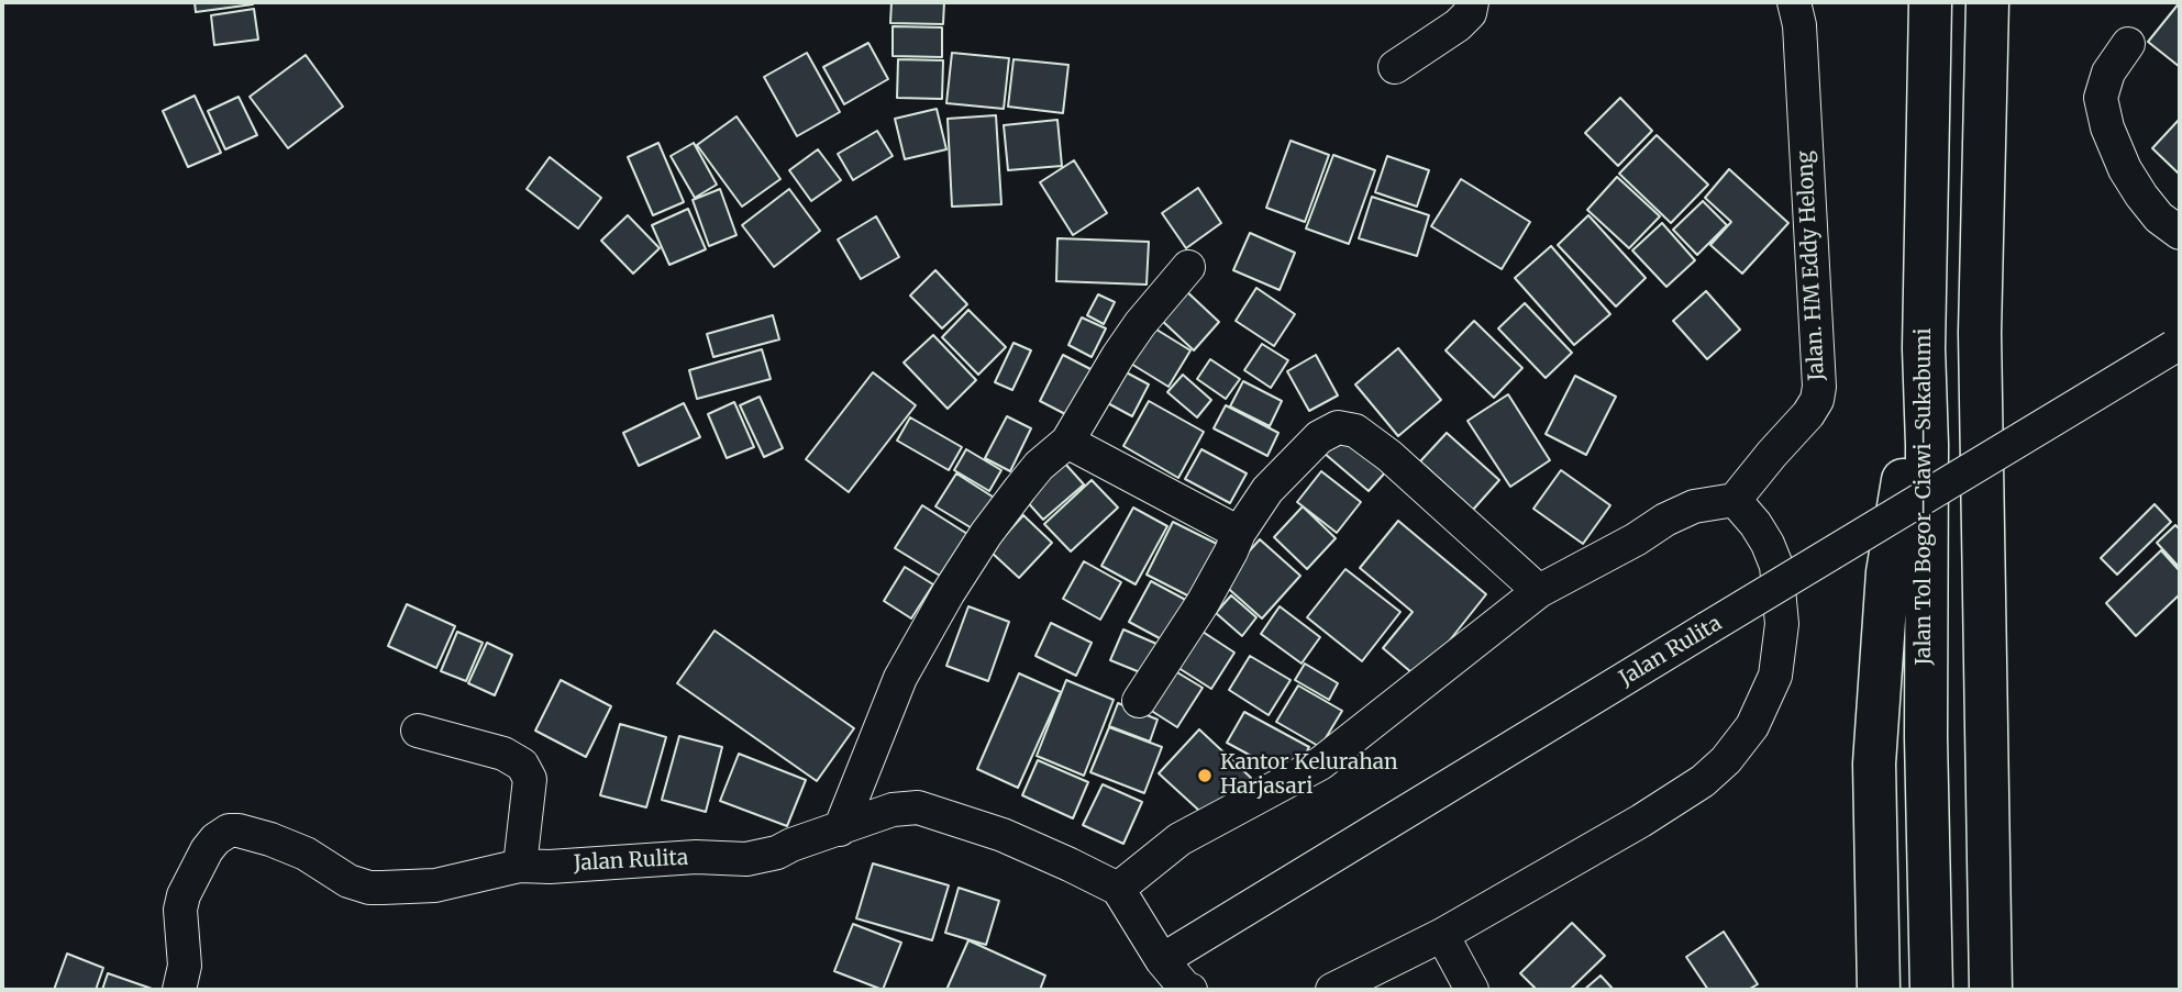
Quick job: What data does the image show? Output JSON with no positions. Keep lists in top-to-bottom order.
{
  "streets": {
    "highway": ["Jalan Tol Bogor–Ciawi–Sukabumi"],
    "street": ["Jalan. HM Eddy Helong", "Jalan Rulita"]
  },
  "places": ["Kantor Kelurahan Harjasari"]
}
